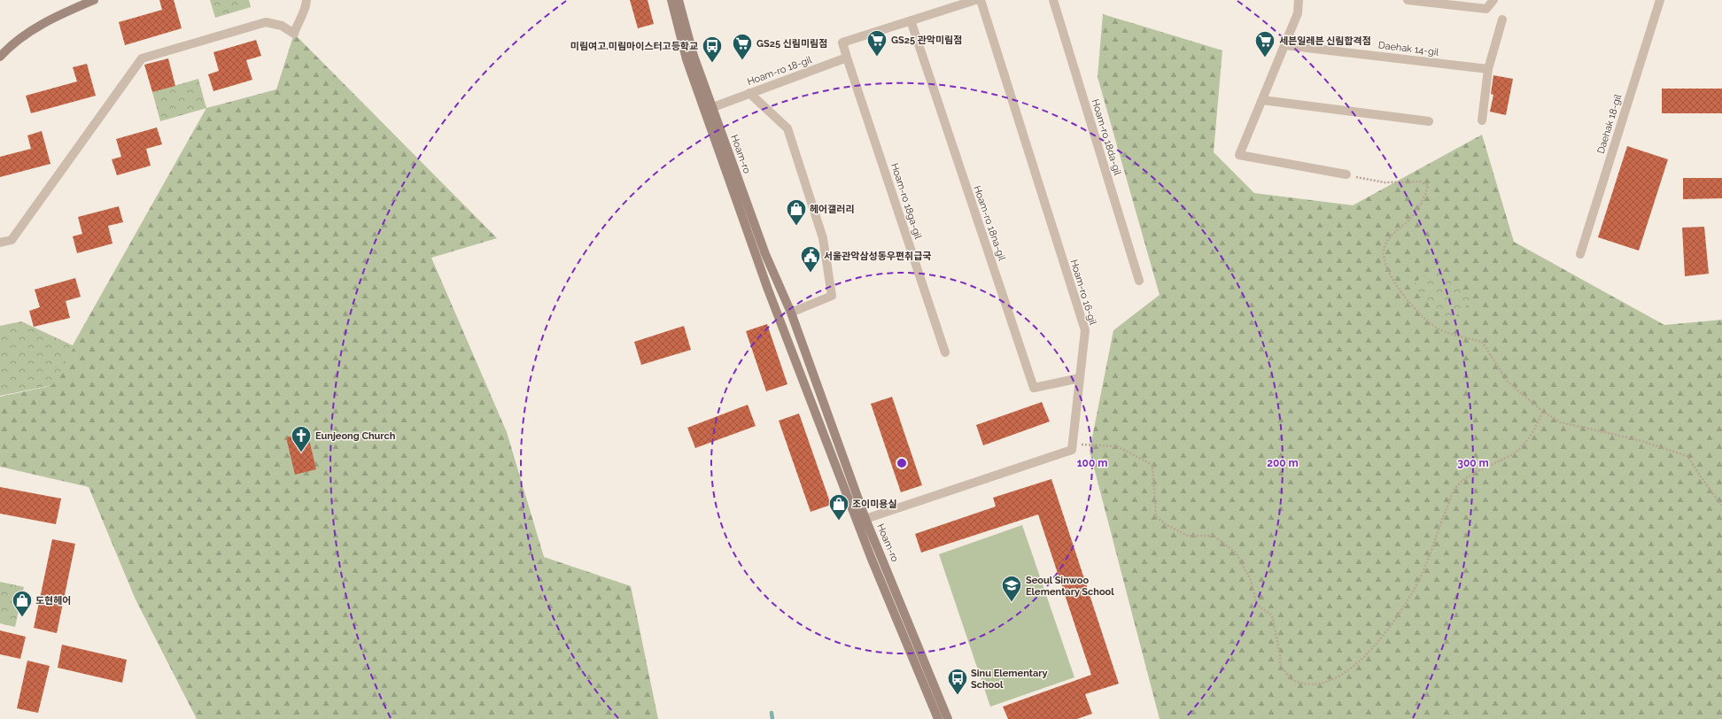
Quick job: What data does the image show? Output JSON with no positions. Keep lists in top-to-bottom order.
{
  "streets": {
    "main road": ["Hoam-ro"],
    "street": [
      "Daehak 14-gil",
      "Hoam-ro 18-gil",
      "Daehak 18-gil",
      "Hoam-ro 18da-gil",
      "Hoam-ro 18ga-gil",
      "Hoam-ro 18na-gil",
      "Hoam-ro 16-gil"
    ]
  },
  "crossings": [
    ["Hoam-ro 18-gil", "Hoam-ro"],
    ["Hoam-ro 18-gil", "Hoam-ro 18ga-gil"],
    ["Hoam-ro 18na-gil", "Hoam-ro 16-gil"]
  ],
  "places": {
    "supermarket": ["GS25 관악미림점", "세븐일레븐 신림합격점", "GS25 신림미림점"],
    "bus stop": ["미림여고.미림마이스터고등학교", "Sinu Elementary School"],
    "shop": ["헤어갤러리", "조이미용실", "도현헤어"],
    "public building": ["서울관악삼성동우편취급국"],
    "church": ["Eunjeong Church"],
    "school or university": ["Seoul Sinwoo Elementary School"]
  },
  "rings": ["100 m", "200 m", "300 m"]
}
